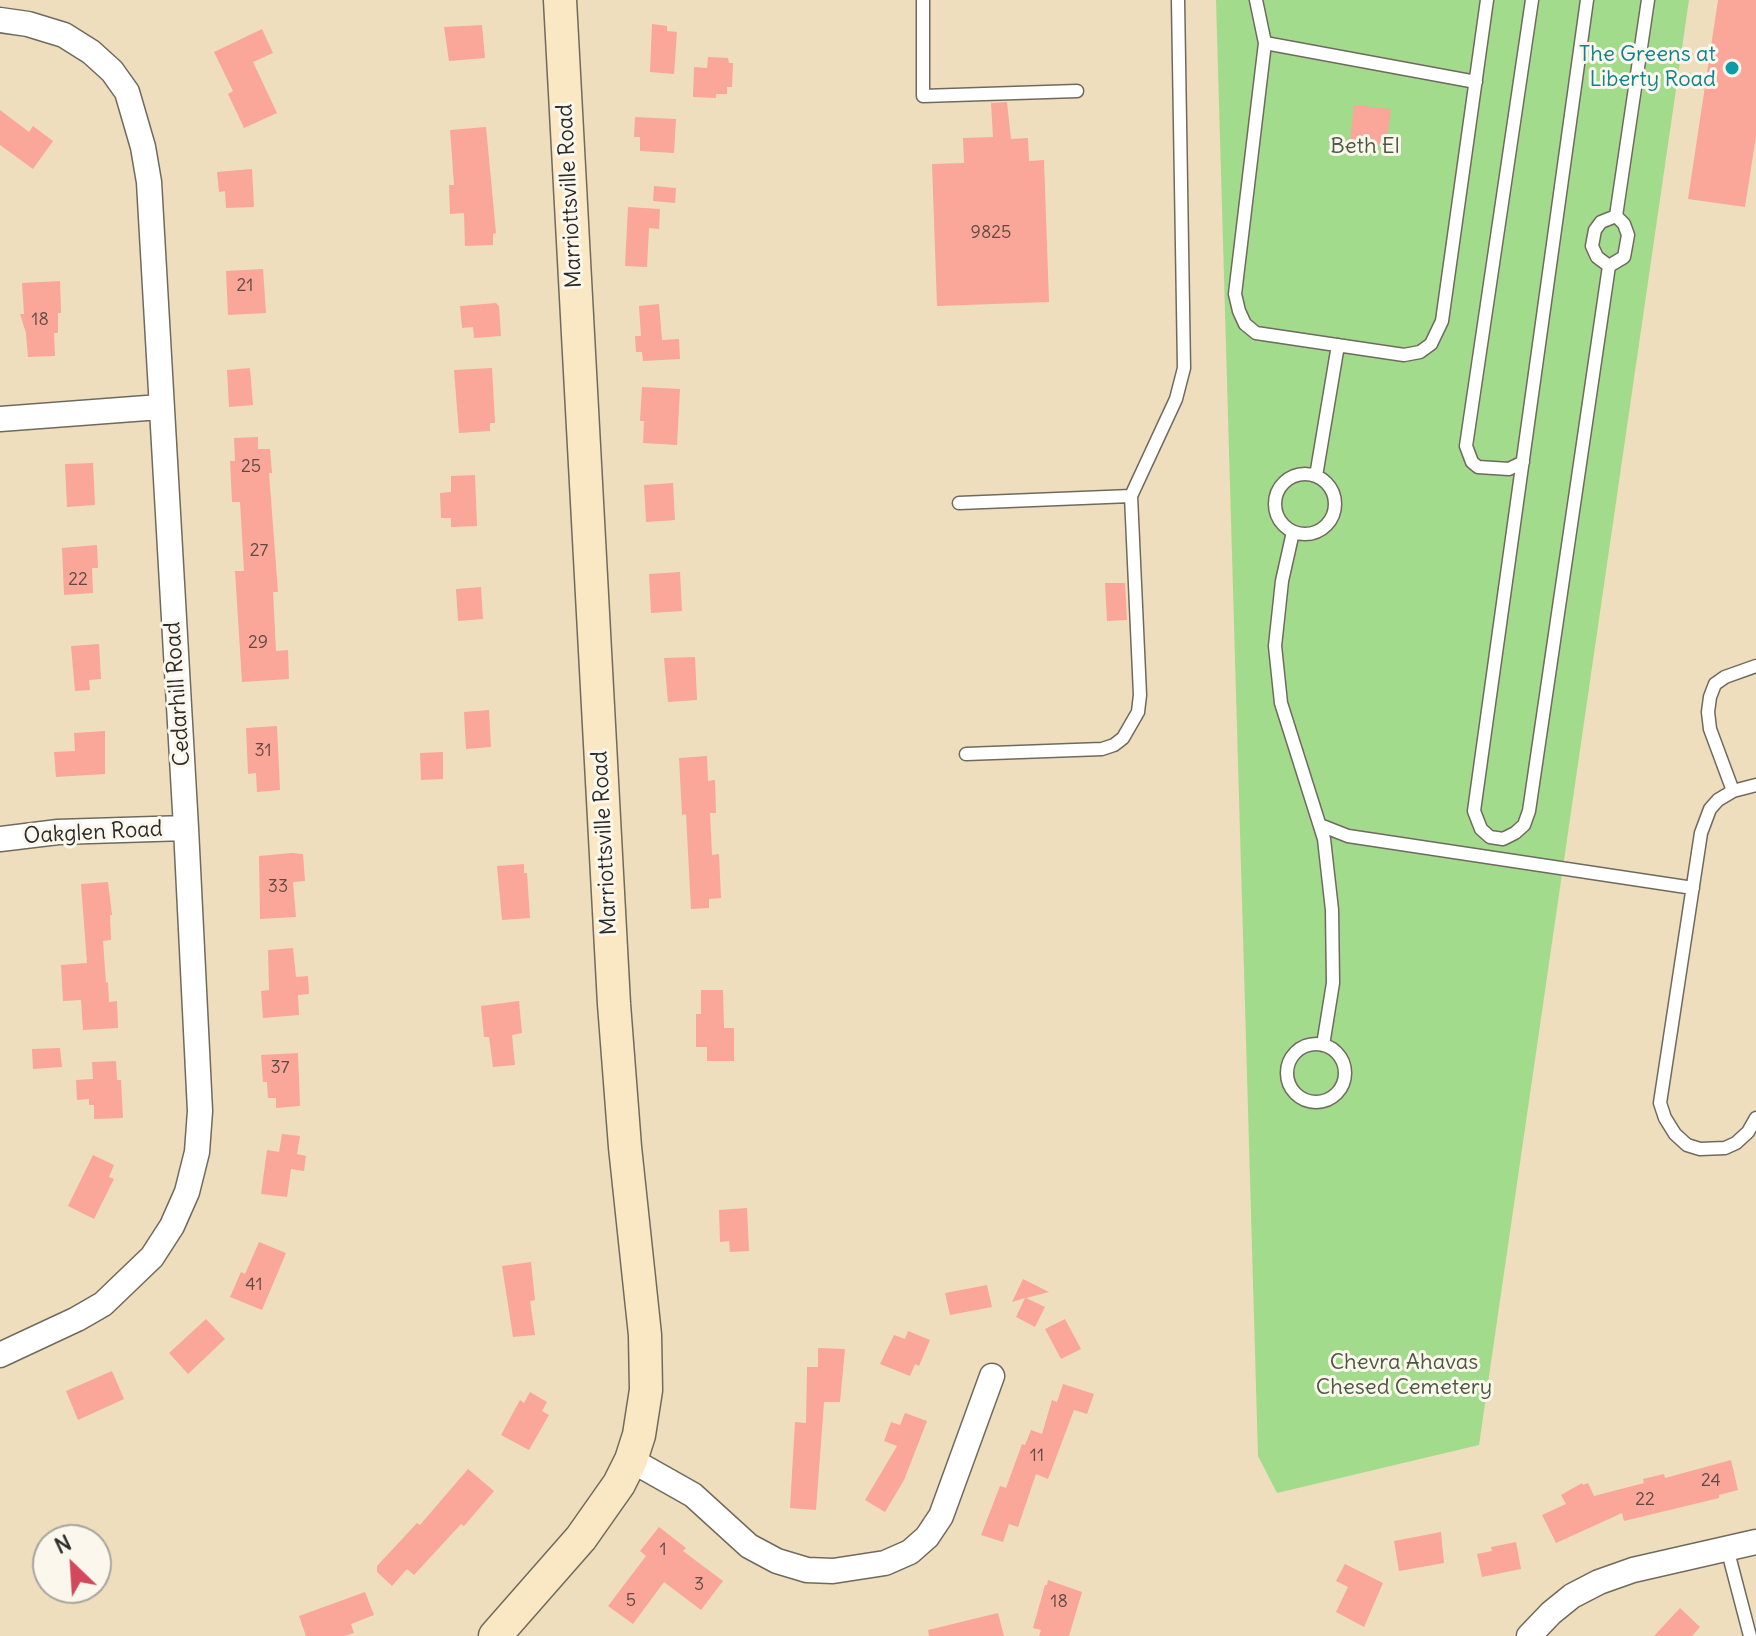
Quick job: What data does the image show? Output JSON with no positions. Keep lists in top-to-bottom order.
{
  "streets": {
    "main road": ["Marriottsville Road"],
    "street": ["Cedarhill Road", "Oakglen Road"]
  },
  "crossings": [
    ["Cedarhill Road", "Oakglen Road"]
  ],
  "parks": ["Beth El", "Chevra Ahavas Chesed Cemetery"],
  "places": ["The Greens at Liberty Road"],
  "house_numbers": [
    "9825",
    "21",
    "18",
    "25",
    "27",
    "22",
    "29",
    "31",
    "33",
    "37",
    "41",
    "11",
    "24",
    "22",
    "1",
    "3",
    "5",
    "18"
  ],
  "north": "top left"
}
